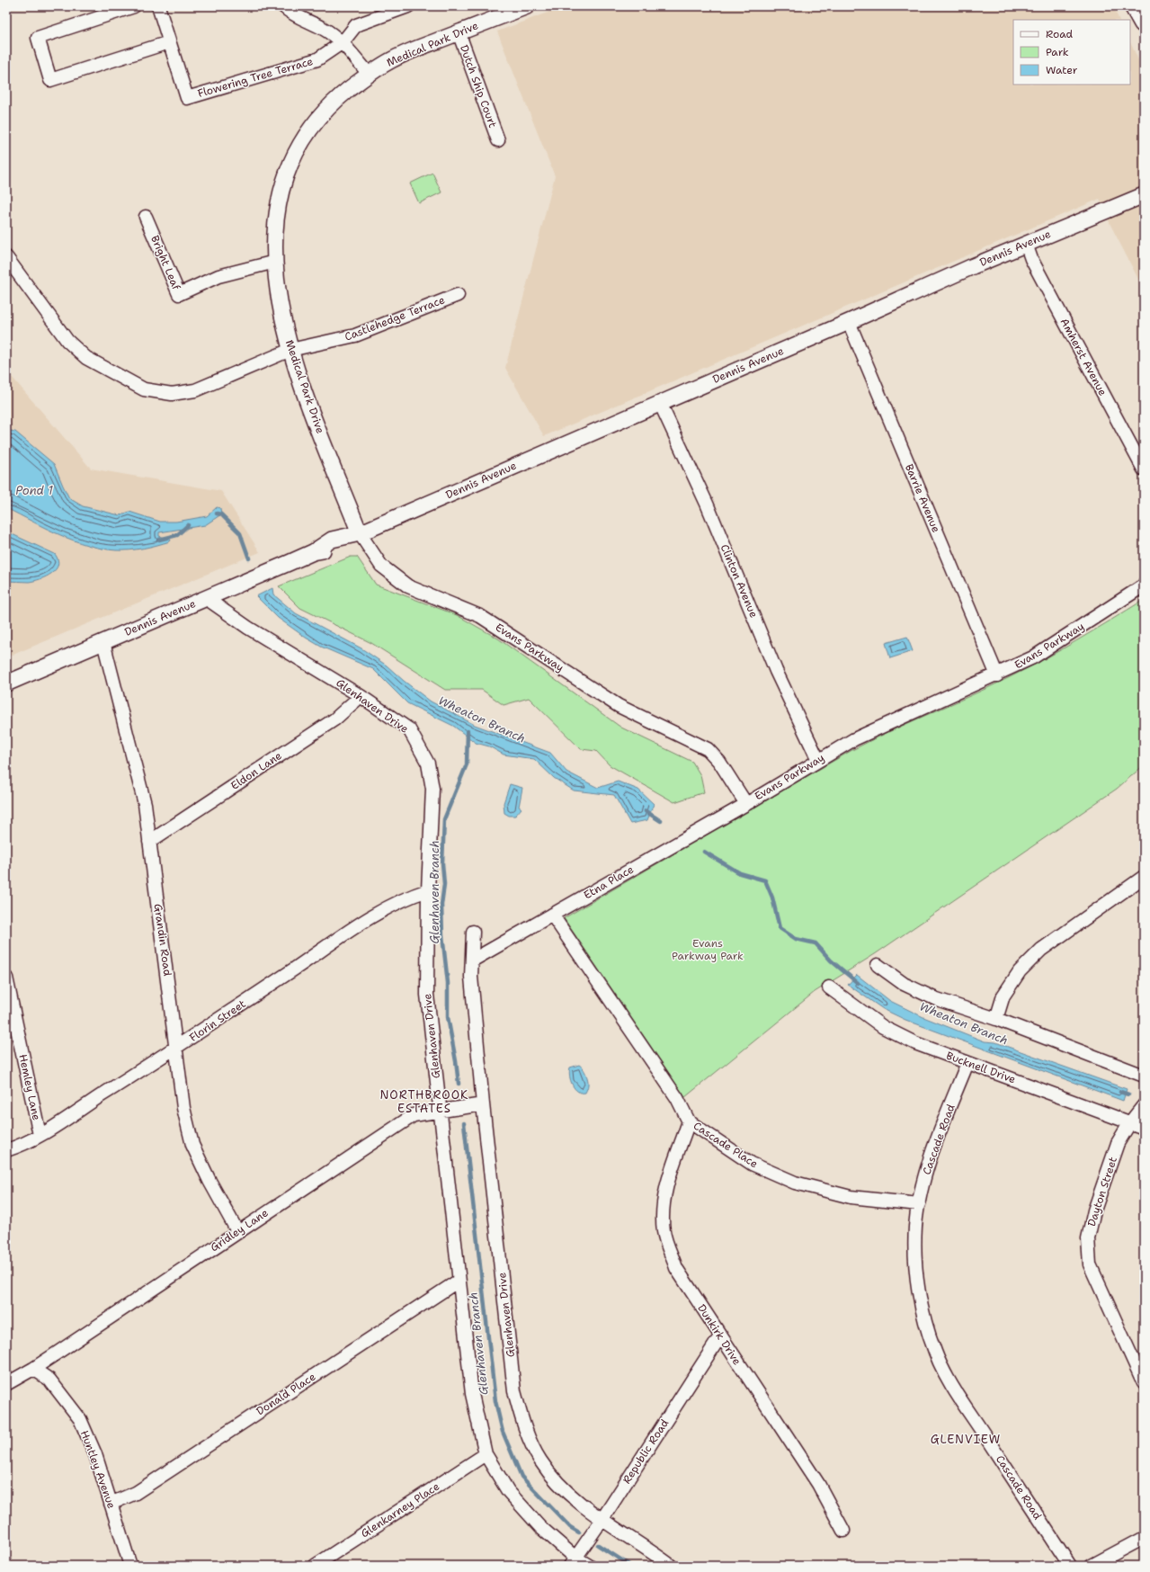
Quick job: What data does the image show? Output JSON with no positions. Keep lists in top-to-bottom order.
{
  "streets": {
    "street": [
      "Medical Park Drive",
      "Flowering Tree Terrace",
      "Dutch Ship Court",
      "Dennis Avenue",
      "Bright Leaf",
      "Castlehedge Terrace",
      "Amherst Avenue",
      "Barrie Avenue",
      "Clinton Avenue",
      "Evans Parkway",
      "Glenhaven Drive",
      "Eldon Lane",
      "Etna Place",
      "Grandin Road",
      "Florin Street",
      "Bucknell Drive",
      "Hemley Lane",
      "Cascade Road",
      "Cascade Place",
      "Dayton Street",
      "Gridley Lane",
      "Dunkirk Drive",
      "Donald Place",
      "Republic Road",
      "Huntley Avenue",
      "Glenkarney Place"
    ]
  },
  "crossings": [
    ["Medical Park Drive", "Dutch Ship Court"],
    ["Medical Park Drive", "Dennis Avenue"],
    ["Medical Park Drive", "Bright Leaf"],
    ["Medical Park Drive", "Castlehedge Terrace"],
    ["Medical Park Drive", "Evans Parkway"],
    ["Dennis Avenue", "Amherst Avenue"],
    ["Dennis Avenue", "Barrie Avenue"],
    ["Dennis Avenue", "Clinton Avenue"],
    ["Dennis Avenue", "Evans Parkway"],
    ["Dennis Avenue", "Glenhaven Drive"],
    ["Dennis Avenue", "Grandin Road"],
    ["Barrie Avenue", "Evans Parkway"],
    ["Clinton Avenue", "Evans Parkway"],
    ["Evans Parkway", "Etna Place"],
    ["Glenhaven Drive", "Eldon Lane"],
    ["Glenhaven Drive", "Etna Place"],
    ["Glenhaven Drive", "Florin Street"],
    ["Glenhaven Drive", "Gridley Lane"],
    ["Glenhaven Drive", "Donald Place"],
    ["Glenhaven Drive", "Republic Road"],
    ["Glenhaven Drive", "Glenkarney Place"],
    ["Eldon Lane", "Grandin Road"],
    ["Etna Place", "Cascade Place"],
    ["Grandin Road", "Florin Street"],
    ["Grandin Road", "Gridley Lane"],
    ["Florin Street", "Hemley Lane"],
    ["Bucknell Drive", "Cascade Road"],
    ["Bucknell Drive", "Dayton Street"],
    ["Cascade Road", "Cascade Place"],
    ["Cascade Place", "Dunkirk Drive"],
    ["Gridley Lane", "Huntley Avenue"],
    ["Dunkirk Drive", "Republic Road"],
    ["Donald Place", "Huntley Avenue"]
  ],
  "districts": ["NORTHBROOK ESTATES", "GLENVIEW"],
  "water": ["Pond 1", "Wheaton Branch", "Glenhaven Branch"],
  "parks": ["Evans Parkway Park"],
  "legend": ["Road", "Park", "Water"]
}
